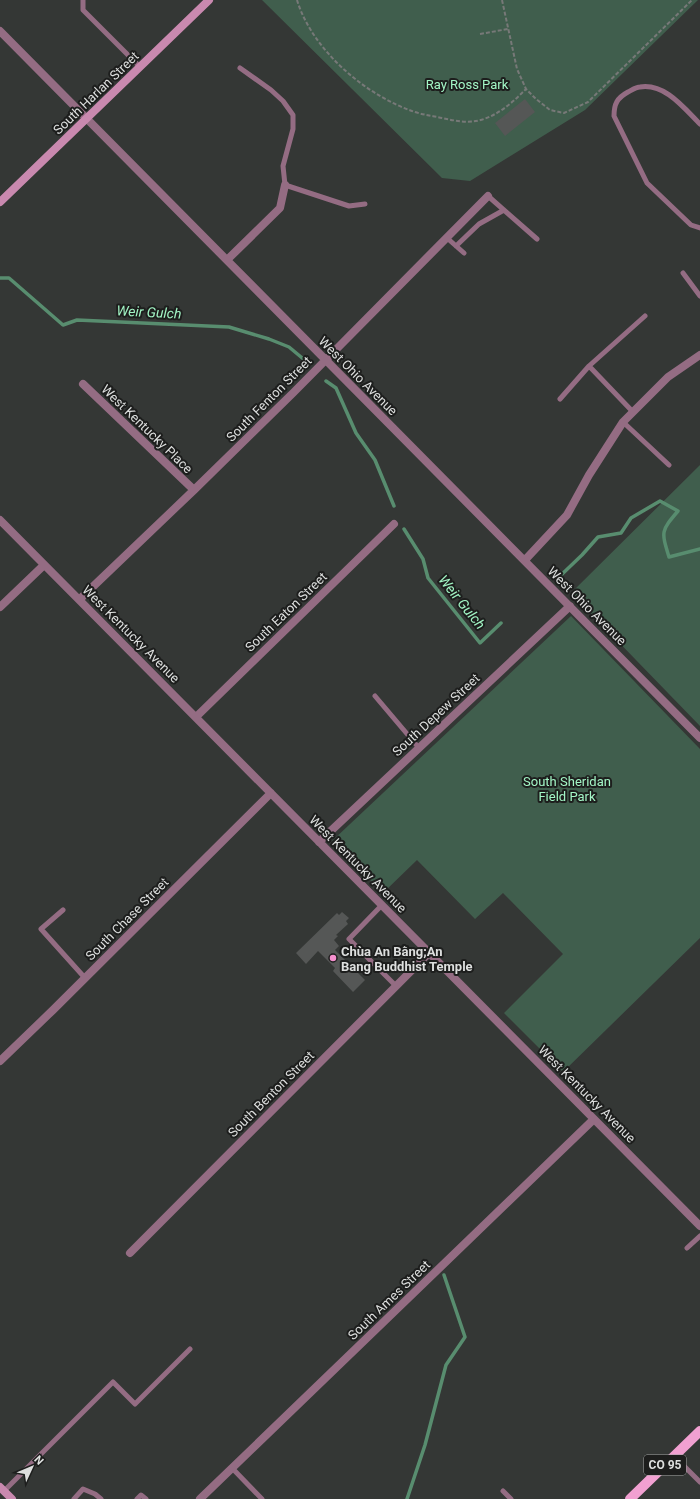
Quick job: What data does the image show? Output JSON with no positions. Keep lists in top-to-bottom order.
{
  "streets": {
    "main road": ["CO 95"],
    "street": [
      "South Harlan Street",
      "West Ohio Avenue",
      "South Fenton Street",
      "West Kentucky Place",
      "South Eaton Street",
      "West Kentucky Avenue",
      "South Depew Street",
      "South Chase Street",
      "South Benton Street",
      "South Ames Street"
    ]
  },
  "crossings": [
    ["South Harlan Street", "West Ohio Avenue"],
    ["West Ohio Avenue", "South Fenton Street"],
    ["West Ohio Avenue", "South Depew Street"],
    ["South Fenton Street", "West Kentucky Place"],
    ["South Fenton Street", "West Kentucky Avenue"],
    ["South Eaton Street", "West Kentucky Avenue"],
    ["West Kentucky Avenue", "South Depew Street"],
    ["West Kentucky Avenue", "South Chase Street"],
    ["West Kentucky Avenue", "South Benton Street"],
    ["West Kentucky Avenue", "South Ames Street"]
  ],
  "water": ["Weir Gulch"],
  "parks": ["Ray Ross Park", "South Sheridan Field Park"],
  "places": ["Chùa An Bằng;An Bang Buddhist Temple"],
  "north": "top right"
}
